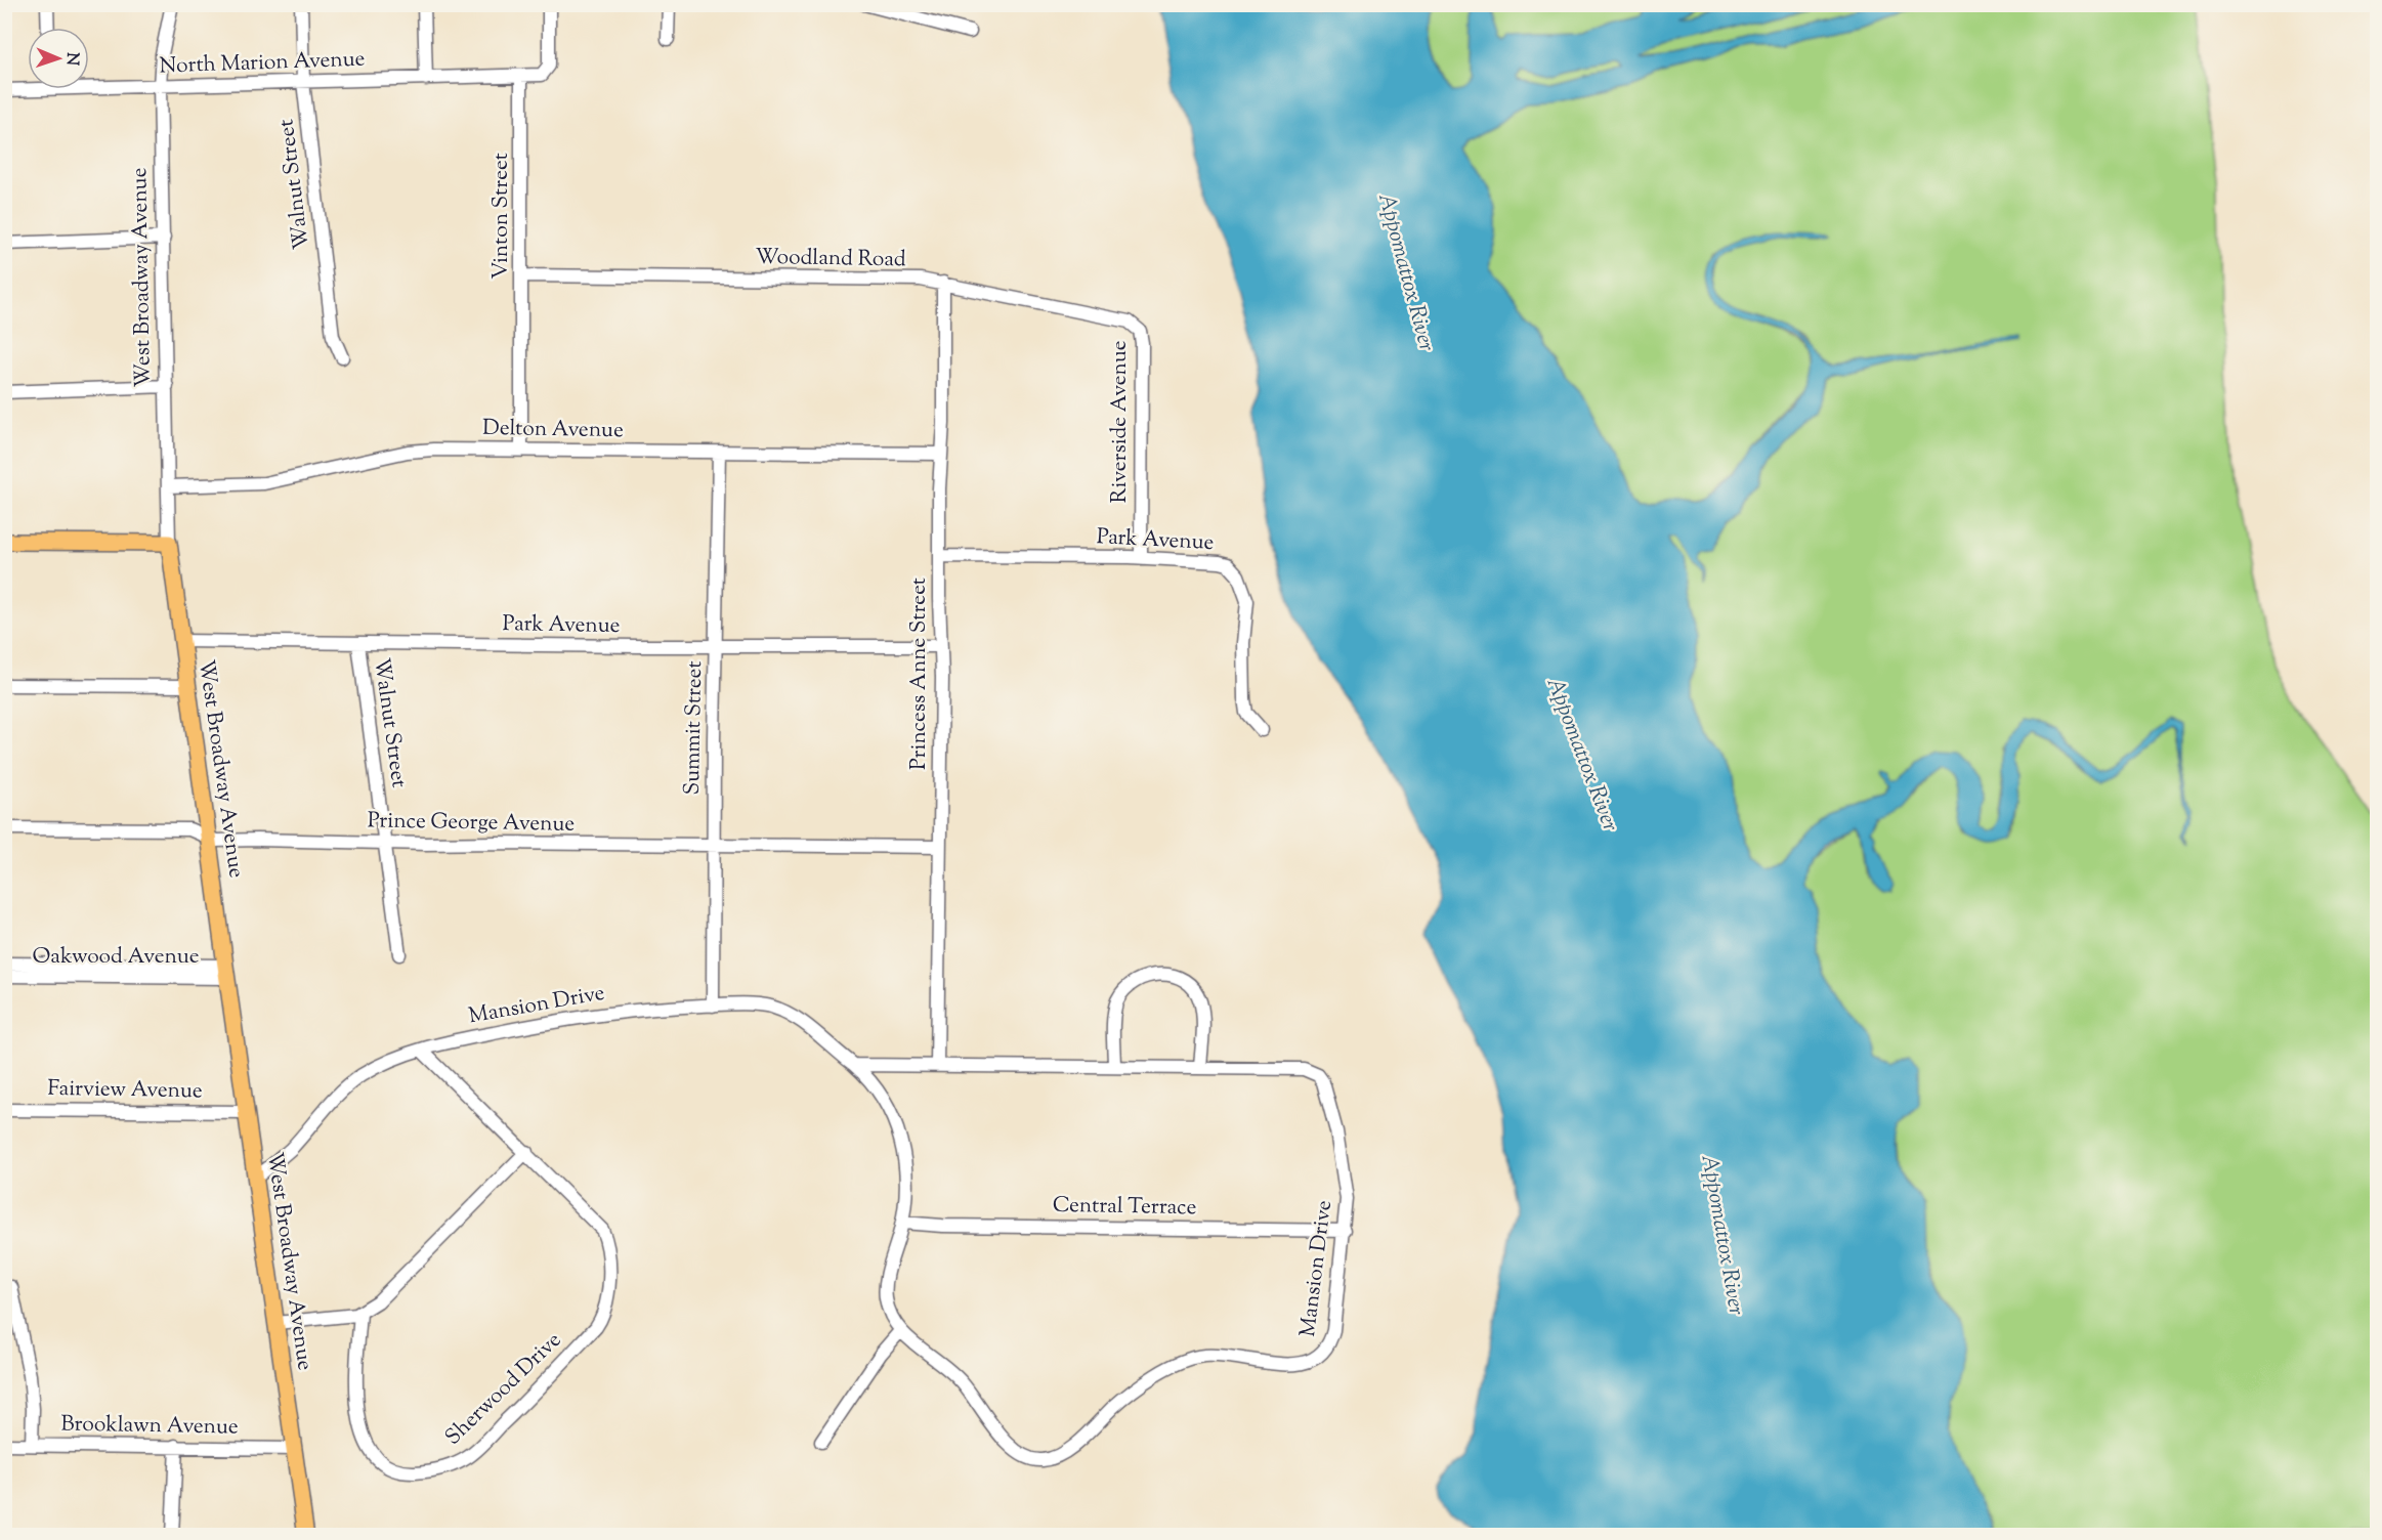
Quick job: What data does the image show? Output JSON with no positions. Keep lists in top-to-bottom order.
{
  "streets": {
    "main road": ["West Broadway Avenue"],
    "street": [
      "North Marion Avenue",
      "Walnut Street",
      "Vinton Street",
      "Woodland Road",
      "Riverside Avenue",
      "Delton Avenue",
      "Park Avenue",
      "Princess Anne Street",
      "Summit Street",
      "Prince George Avenue",
      "Oakwood Avenue",
      "Mansion Drive",
      "Fairview Avenue",
      "Central Terrace",
      "Sherwood Drive",
      "Brooklawn Avenue"
    ]
  },
  "crossings": [
    ["North Marion Avenue", "Walnut Street"],
    ["North Marion Avenue", "Vinton Street"],
    ["North Marion Avenue", "West Broadway Avenue"],
    ["Walnut Street", "Park Avenue"],
    ["Walnut Street", "Prince George Avenue"],
    ["Vinton Street", "Woodland Road"],
    ["Vinton Street", "Delton Avenue"],
    ["Woodland Road", "Riverside Avenue"],
    ["Woodland Road", "Princess Anne Street"],
    ["West Broadway Avenue", "Delton Avenue"],
    ["West Broadway Avenue", "Park Avenue"],
    ["West Broadway Avenue", "Prince George Avenue"],
    ["West Broadway Avenue", "Oakwood Avenue"],
    ["West Broadway Avenue", "Mansion Drive"],
    ["West Broadway Avenue", "Fairview Avenue"],
    ["West Broadway Avenue", "Brooklawn Avenue"],
    ["Riverside Avenue", "Park Avenue"],
    ["Delton Avenue", "Princess Anne Street"],
    ["Delton Avenue", "Summit Street"],
    ["Park Avenue", "Princess Anne Street"],
    ["Park Avenue", "Summit Street"],
    ["Princess Anne Street", "Prince George Avenue"],
    ["Princess Anne Street", "Mansion Drive"],
    ["Summit Street", "Prince George Avenue"],
    ["Summit Street", "Mansion Drive"],
    ["Mansion Drive", "Central Terrace"],
    ["Mansion Drive", "Sherwood Drive"]
  ],
  "water": ["Appomattox River"],
  "north": "right"
}
